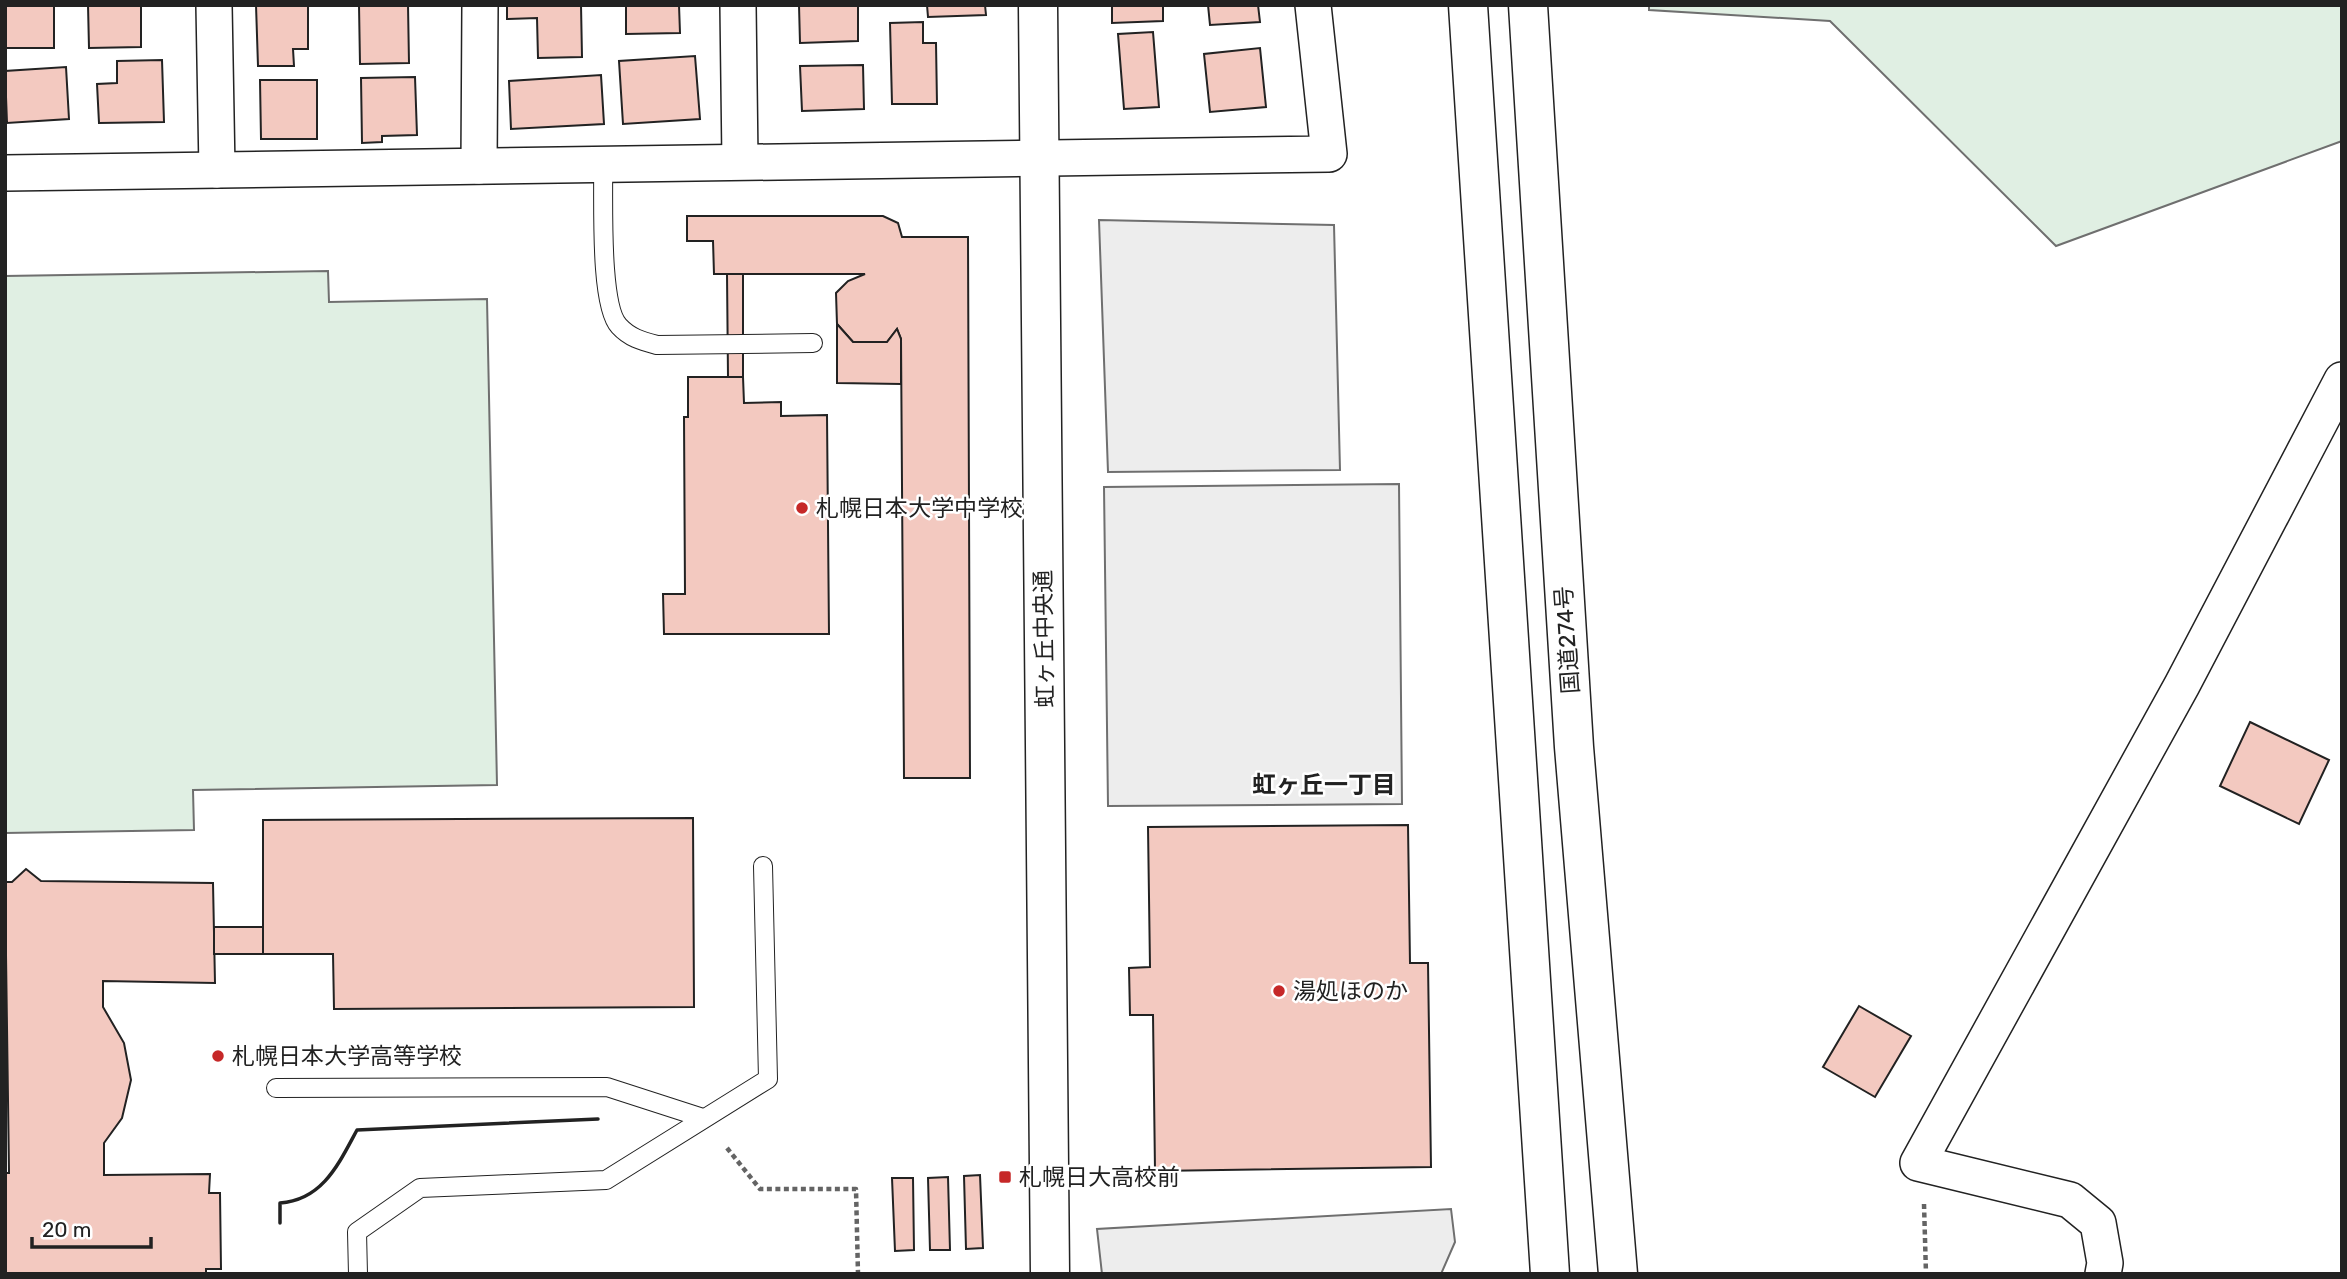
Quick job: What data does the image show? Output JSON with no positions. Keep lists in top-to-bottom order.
{
  "streets": {
    "main road": ["虹ヶ丘中央通", "国道274号"]
  },
  "districts": ["虹ヶ丘一丁目"],
  "places": {
    "other": ["札幌日本大学中学校", "湯処ほのか", "札幌日本大学高等学校"],
    "transit": ["札幌日大高校前"]
  },
  "scale_bar": "20 m"
}
